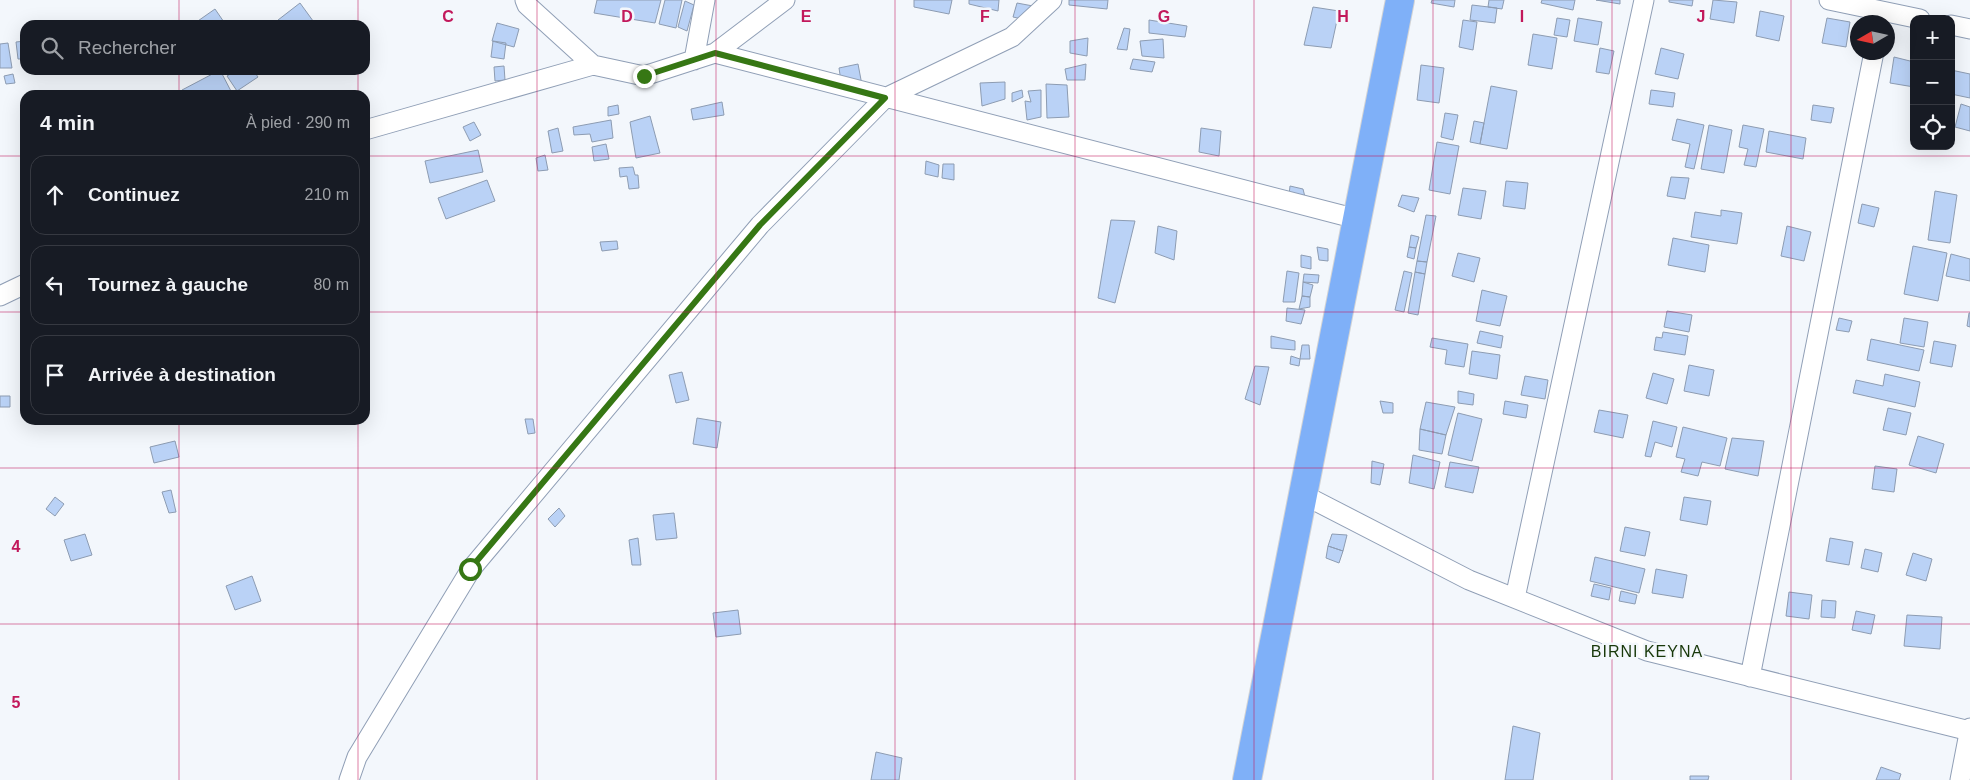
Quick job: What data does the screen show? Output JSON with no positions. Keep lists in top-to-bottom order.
{
  "districts": ["BIRNI KEYNA"],
  "north": "left",
  "page": {
    "map_buttons": ["+", "−"],
    "search": "Rechercher",
    "heading": ["4 min", "À pied · 290 m"],
    "list": [
      ["Continuez", "210 m"],
      ["Tournez à gauche", "80 m"],
      "Arrivée à destination"
    ]
  },
  "grid": {
    "columns": [
      "C",
      "D",
      "E",
      "F",
      "G",
      "H",
      "I",
      "J"
    ],
    "rows": ["4", "5"]
  }
}
